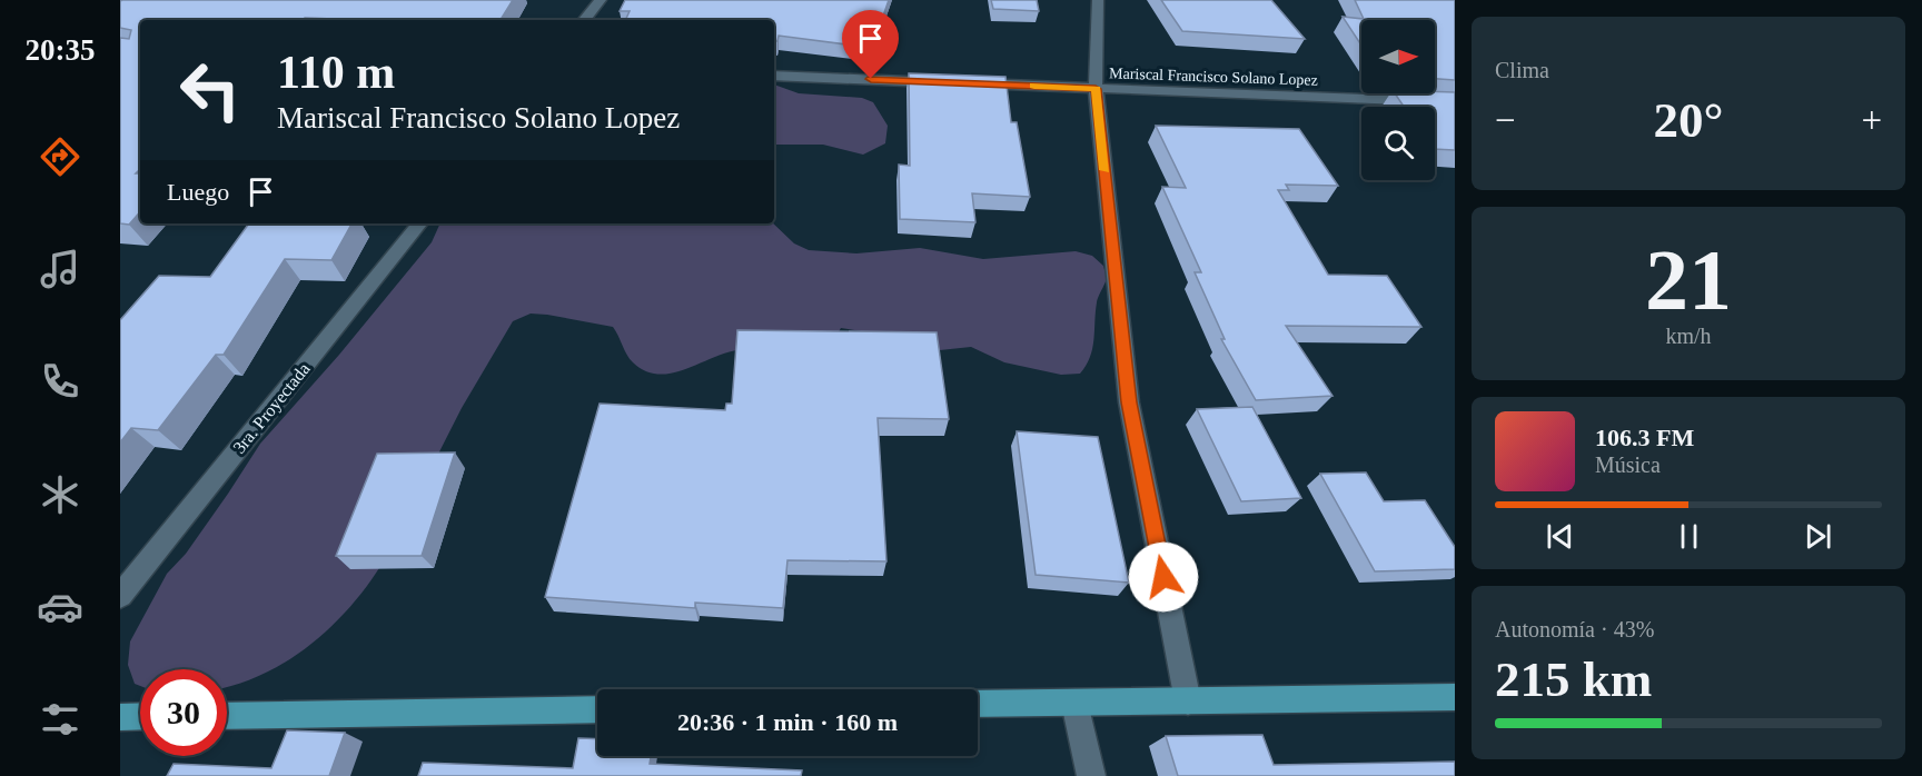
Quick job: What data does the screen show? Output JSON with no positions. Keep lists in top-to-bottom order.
{
  "streets": {
    "street": ["Mariscal Francisco Solano Lopez", "3ra. Proyectada"]
  },
  "north": "right",
  "page": {
    "tabs": "20:35",
    "tile": [
      "Clima",
      ["21", "km/h"],
      ["Autonomía · 43%", "215 km"]
    ],
    "turn": ["110 m", "Mariscal Francisco Solano Lopez"],
    "heat": ["−", "20°", "+"],
    "then": "Luego",
    "song": ["106.3 FM", "Música"],
    "limit": "30",
    "trip": "20:36 · 1 min · 160 m"
  }
}
